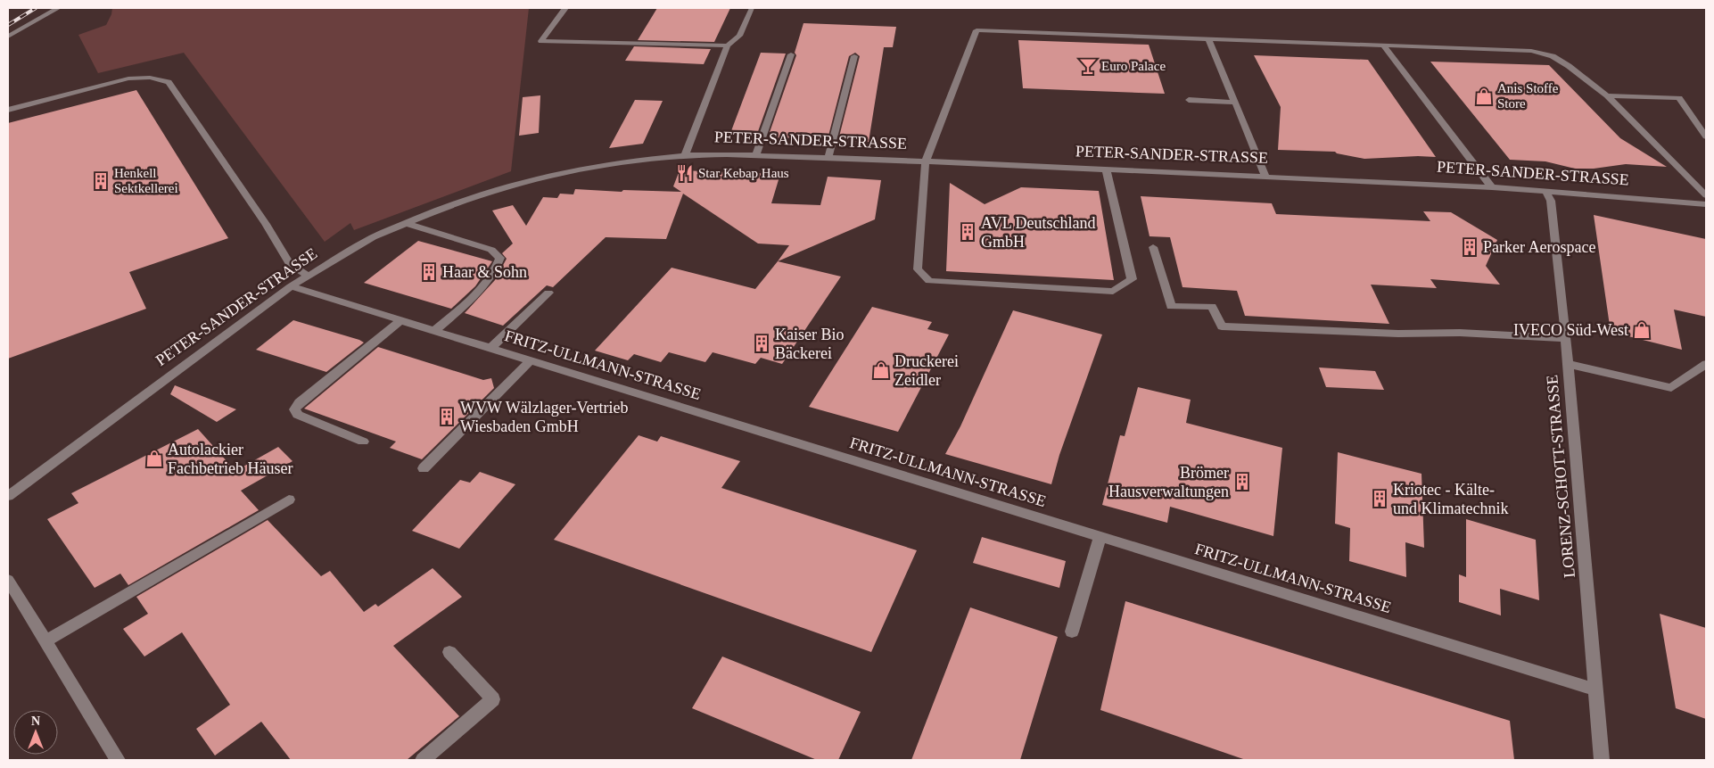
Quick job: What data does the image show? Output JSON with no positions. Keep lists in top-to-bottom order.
{
  "streets": {
    "street": ["PETER-SANDER-STRASSE", "FRITZ-ULLMANN-STRASSE", "LORENZ-SCHOTT-STRASSE"]
  },
  "crossings": [
    ["PETER-SANDER-STRASSE", "FRITZ-ULLMANN-STRASSE"],
    ["PETER-SANDER-STRASSE", "LORENZ-SCHOTT-STRASSE"],
    ["FRITZ-ULLMANN-STRASSE", "LORENZ-SCHOTT-STRASSE"]
  ],
  "places": {
    "bar": ["Euro Palace"],
    "shop": [
      "Anis Stoffe Store",
      "IVECO Süd-West",
      "Druckerei Zeidler",
      "Autolackier Fachbetrieb Häuser"
    ],
    "restaurant": ["Star Kebap Haus"],
    "building": [
      "Henkell Sektkellerei",
      "AVL Deutschland GmbH",
      "Parker Aerospace",
      "Haar & Sohn",
      "Kaiser Bio Bäckerei",
      "WVW Wälzlager-Vertrieb Wiesbaden GmbH",
      "Brömer Hausverwaltungen",
      "Kriotec - Kälte- und Klimatechnik"
    ]
  },
  "north": "top"
}
